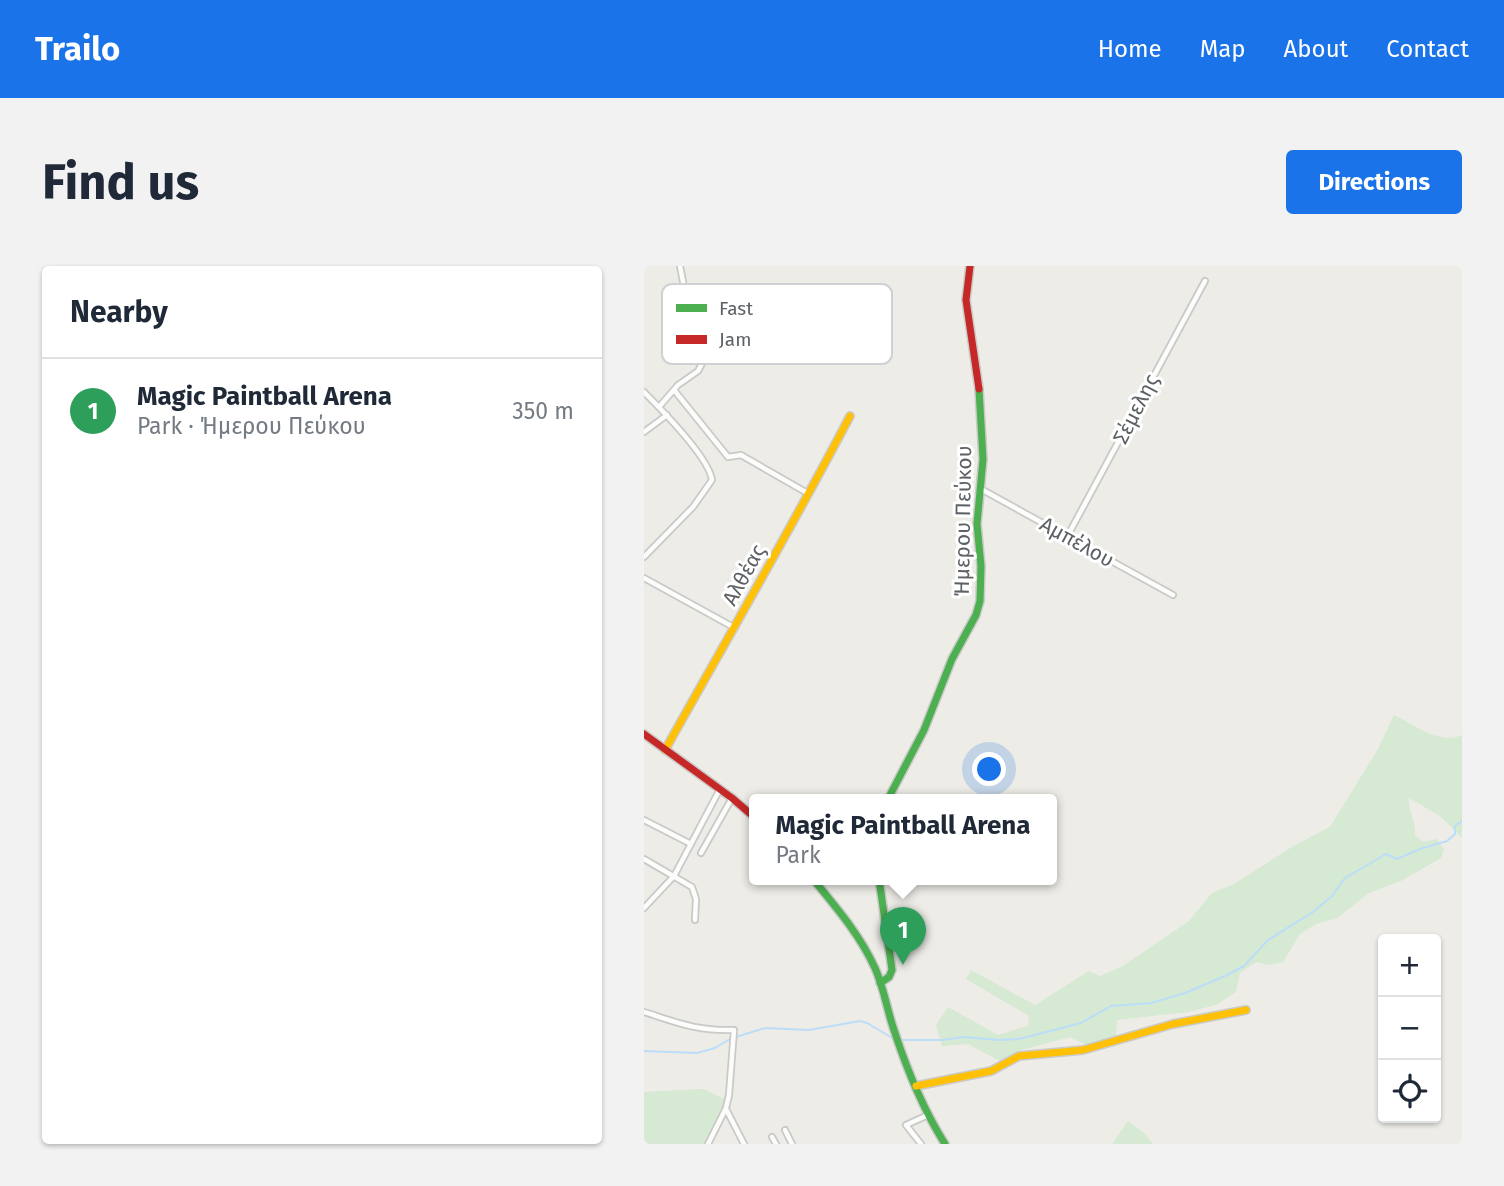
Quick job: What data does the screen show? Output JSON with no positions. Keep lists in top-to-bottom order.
{
  "streets": {
    "street": [
      "Σέμελης",
      "Ήμερου Πεύκου",
      "Αμπέλου",
      "Αλθέας"
    ]
  },
  "crossings": [
    ["Σέμελης", "Αμπέλου"],
    ["Ήμερου Πεύκου", "Αμπέλου"]
  ],
  "legend": ["Fast", "Jam"],
  "page": {
    "header": "Trailo",
    "nav": [
      "Home",
      "Map",
      "About",
      "Contact"
    ],
    "buttons": "Directions",
    "title": "Find us",
    "heading": "Nearby",
    "list": [
      {
        "mark": "1",
        "name": "Magic Paintball Arena",
        "note": "Park · Ήμερου Πεύκου",
        "value": "350 m"
      }
    ],
    "popup": ["Magic Paintball Arena", "Park"],
    "pins": "1",
    "map_buttons": ["+", "−"]
  }
}
